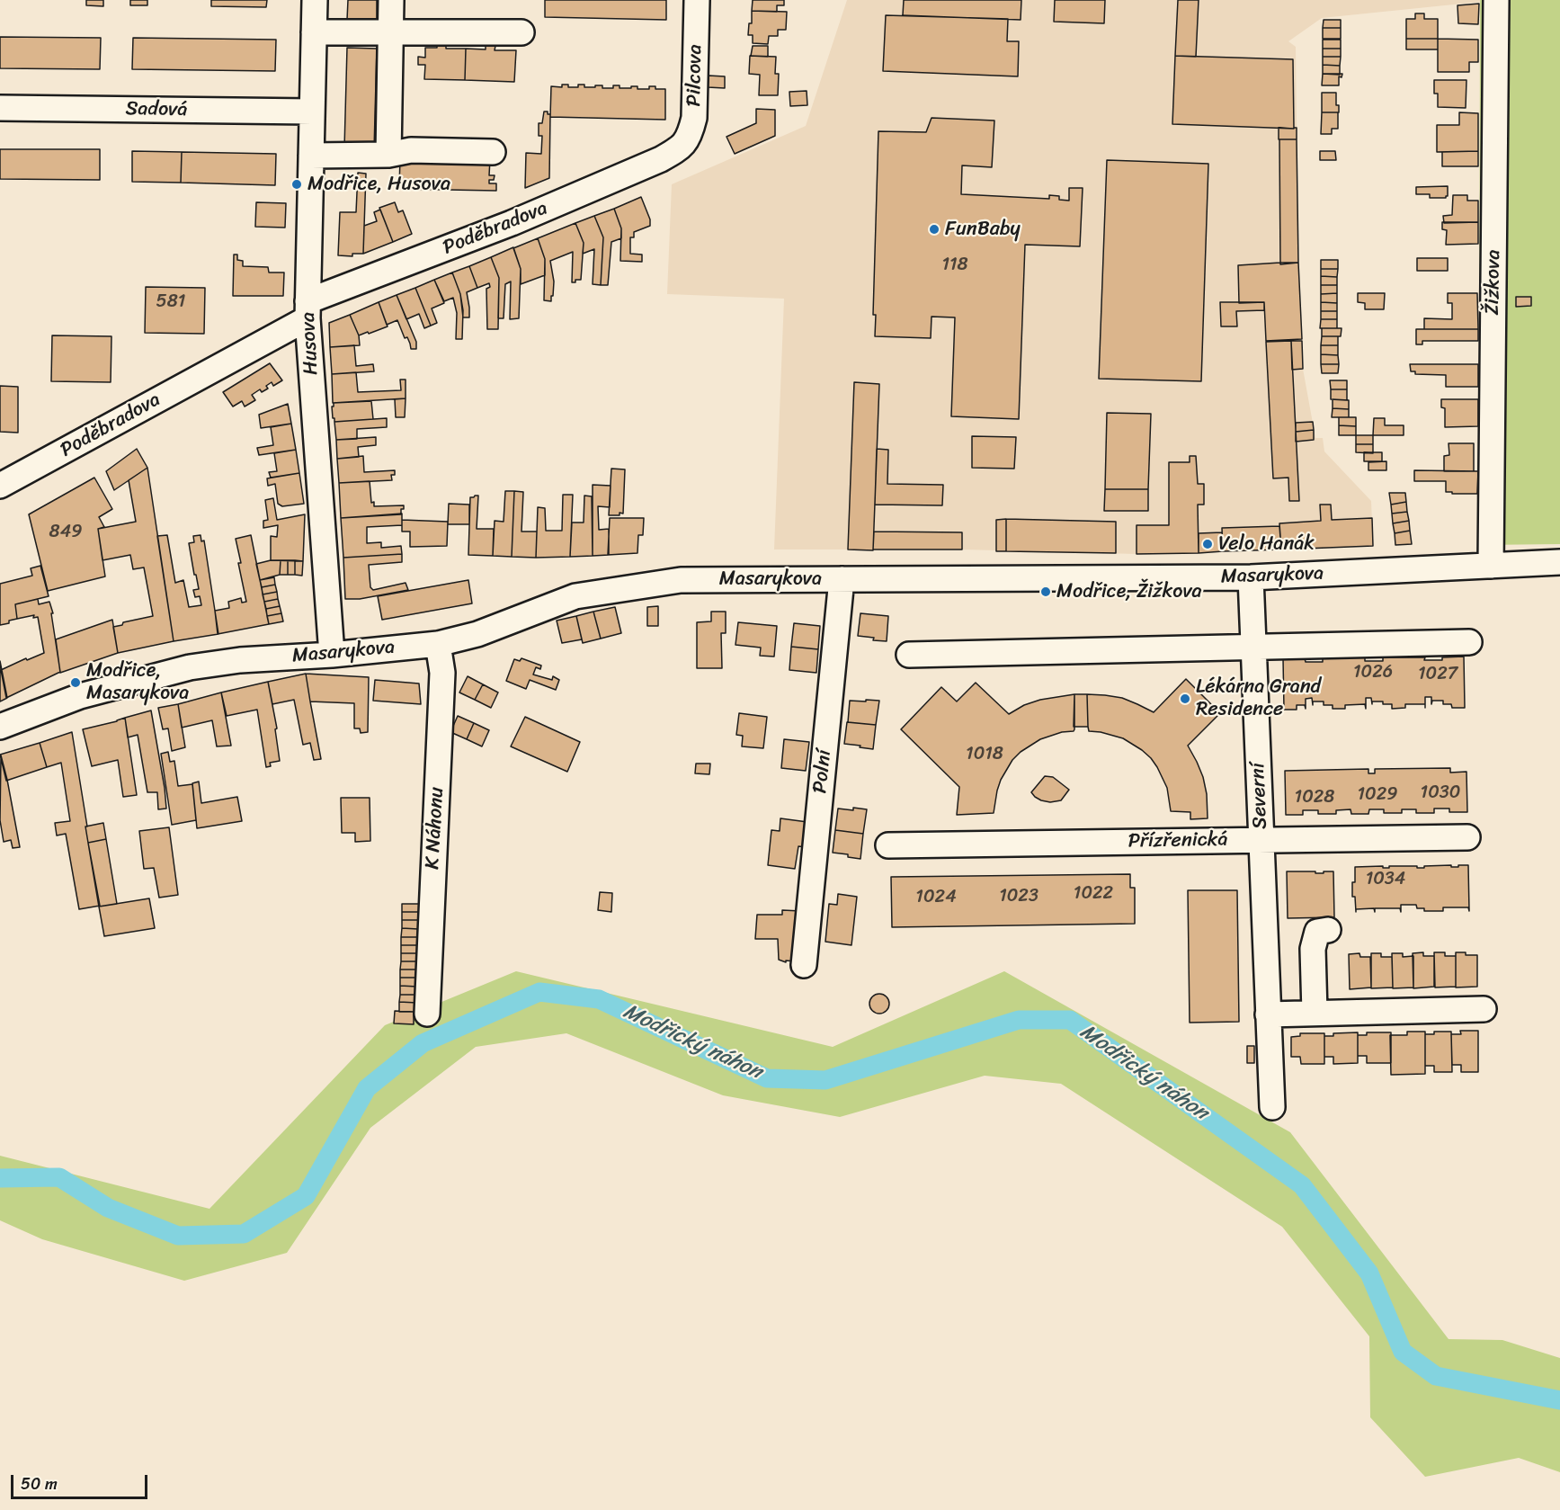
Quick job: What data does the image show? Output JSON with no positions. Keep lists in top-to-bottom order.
{
  "streets": {
    "street": [
      "Pilcova",
      "Sadová",
      "Poděbradova",
      "Žižkova",
      "Husova",
      "Masarykova",
      "Polní",
      "Severní",
      "K Náhonu",
      "Přízřenická"
    ]
  },
  "crossings": [
    ["Pilcova", "Poděbradova"],
    ["Sadová", "Husova"],
    ["Poděbradova", "Husova"],
    ["Žižkova", "Masarykova"],
    ["Husova", "Masarykova"],
    ["Masarykova", "Polní"],
    ["Masarykova", "Severní"],
    ["Masarykova", "K Náhonu"],
    ["Severní", "Přízřenická"]
  ],
  "water": ["Modřický náhon"],
  "places": [
    "Modřice, Husova",
    "FunBaby",
    "Velo Hanák",
    "Modřice, Žižkova",
    "Modřice, Masarykova",
    "Lékárna Grand Residence"
  ],
  "house_numbers": [
    "118",
    "581",
    "849",
    "1026",
    "1027",
    "1018",
    "1030",
    "1029",
    "1028",
    "1034",
    "1022",
    "1023",
    "1024"
  ],
  "scale_bar": "50 m"
}
